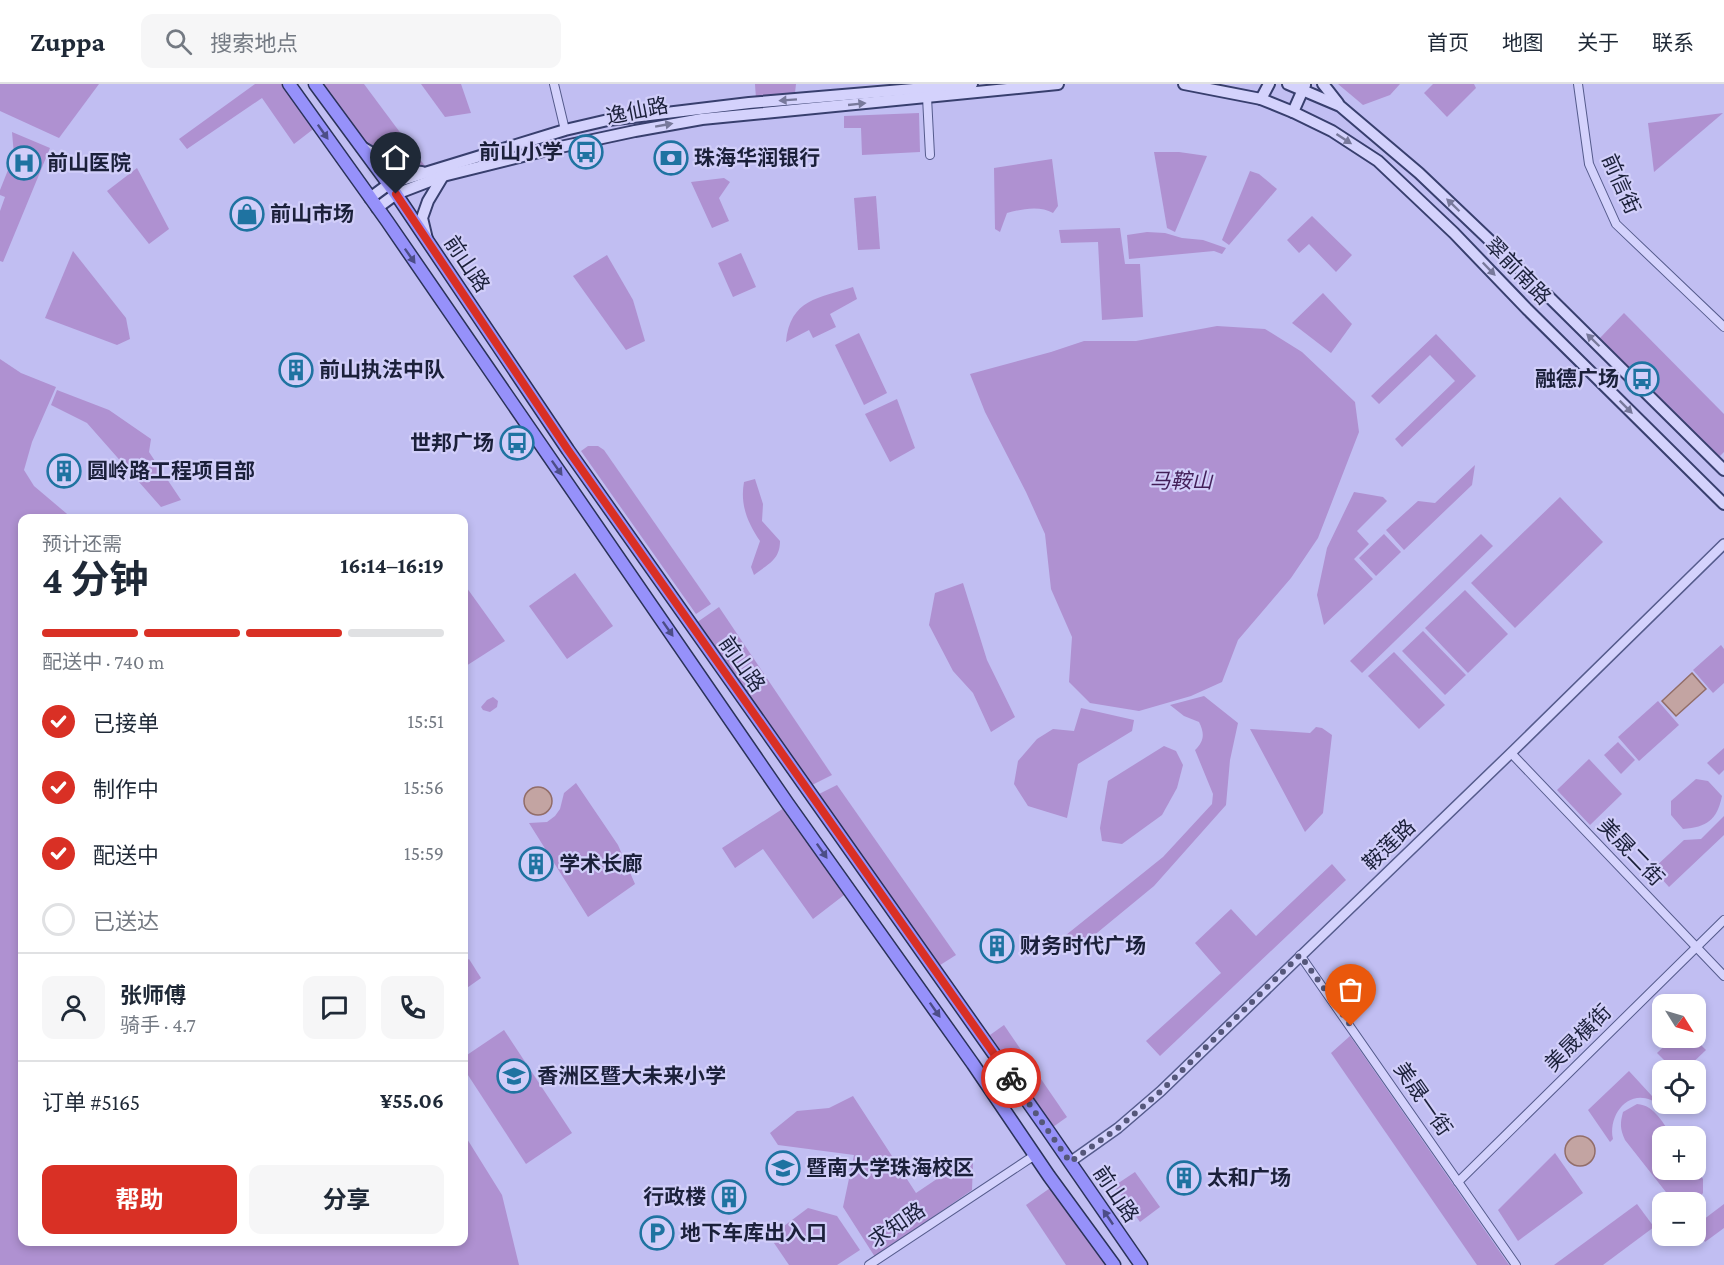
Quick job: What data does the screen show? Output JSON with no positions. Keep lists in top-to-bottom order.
{
  "streets": {
    "main road": ["逸仙路", "前山路", "翠前南路"],
    "street": [
      "前信街",
      "鞍莲路",
      "美晟二街",
      "美晟橫街",
      "美晟一街",
      "求知路"
    ]
  },
  "crossings": [
    ["逸仙路", "前山路"],
    ["前山路", "鞍莲路"],
    ["前山路", "求知路"],
    ["鞍莲路", "美晟二街"],
    ["鞍莲路", "美晟一街"],
    ["美晟二街", "美晟橫街"],
    ["美晟橫街", "美晟一街"]
  ],
  "parks": ["马鞍山"],
  "places": {
    "bus stop": ["前山小学", "融德广场", "世邦广场"],
    "bank": ["珠海华润银行"],
    "hospital": ["前山医院"],
    "shop": ["前山市场"],
    "building": [
      "前山执法中队",
      "圆岭路工程项目部",
      "学术长廊",
      "财务时代广场",
      "太和广场",
      "行政楼"
    ],
    "school or university": ["香洲区暨大未来小学", "暨南大学珠海校区"],
    "parking": ["地下车库出入口"]
  },
  "north": "bottom right",
  "page": {
    "header": "Zuppa",
    "search": "搜索地点",
    "nav": [
      "首页",
      "地图",
      "关于",
      "联系"
    ],
    "heading": ["4 分钟", "预计还需", "16:14–16:19"],
    "panel": [
      "张师傅",
      "骑手 · 4.7",
      "订单 #5165",
      "¥55.06"
    ],
    "bar": "配送中 · 740 m",
    "list": [
      ["已接单", "15:51"],
      ["制作中", "15:56"],
      ["配送中", "15:59"],
      "已送达"
    ],
    "map_buttons": ["+", "−"],
    "buttons": ["帮助", "分享"]
  }
}
